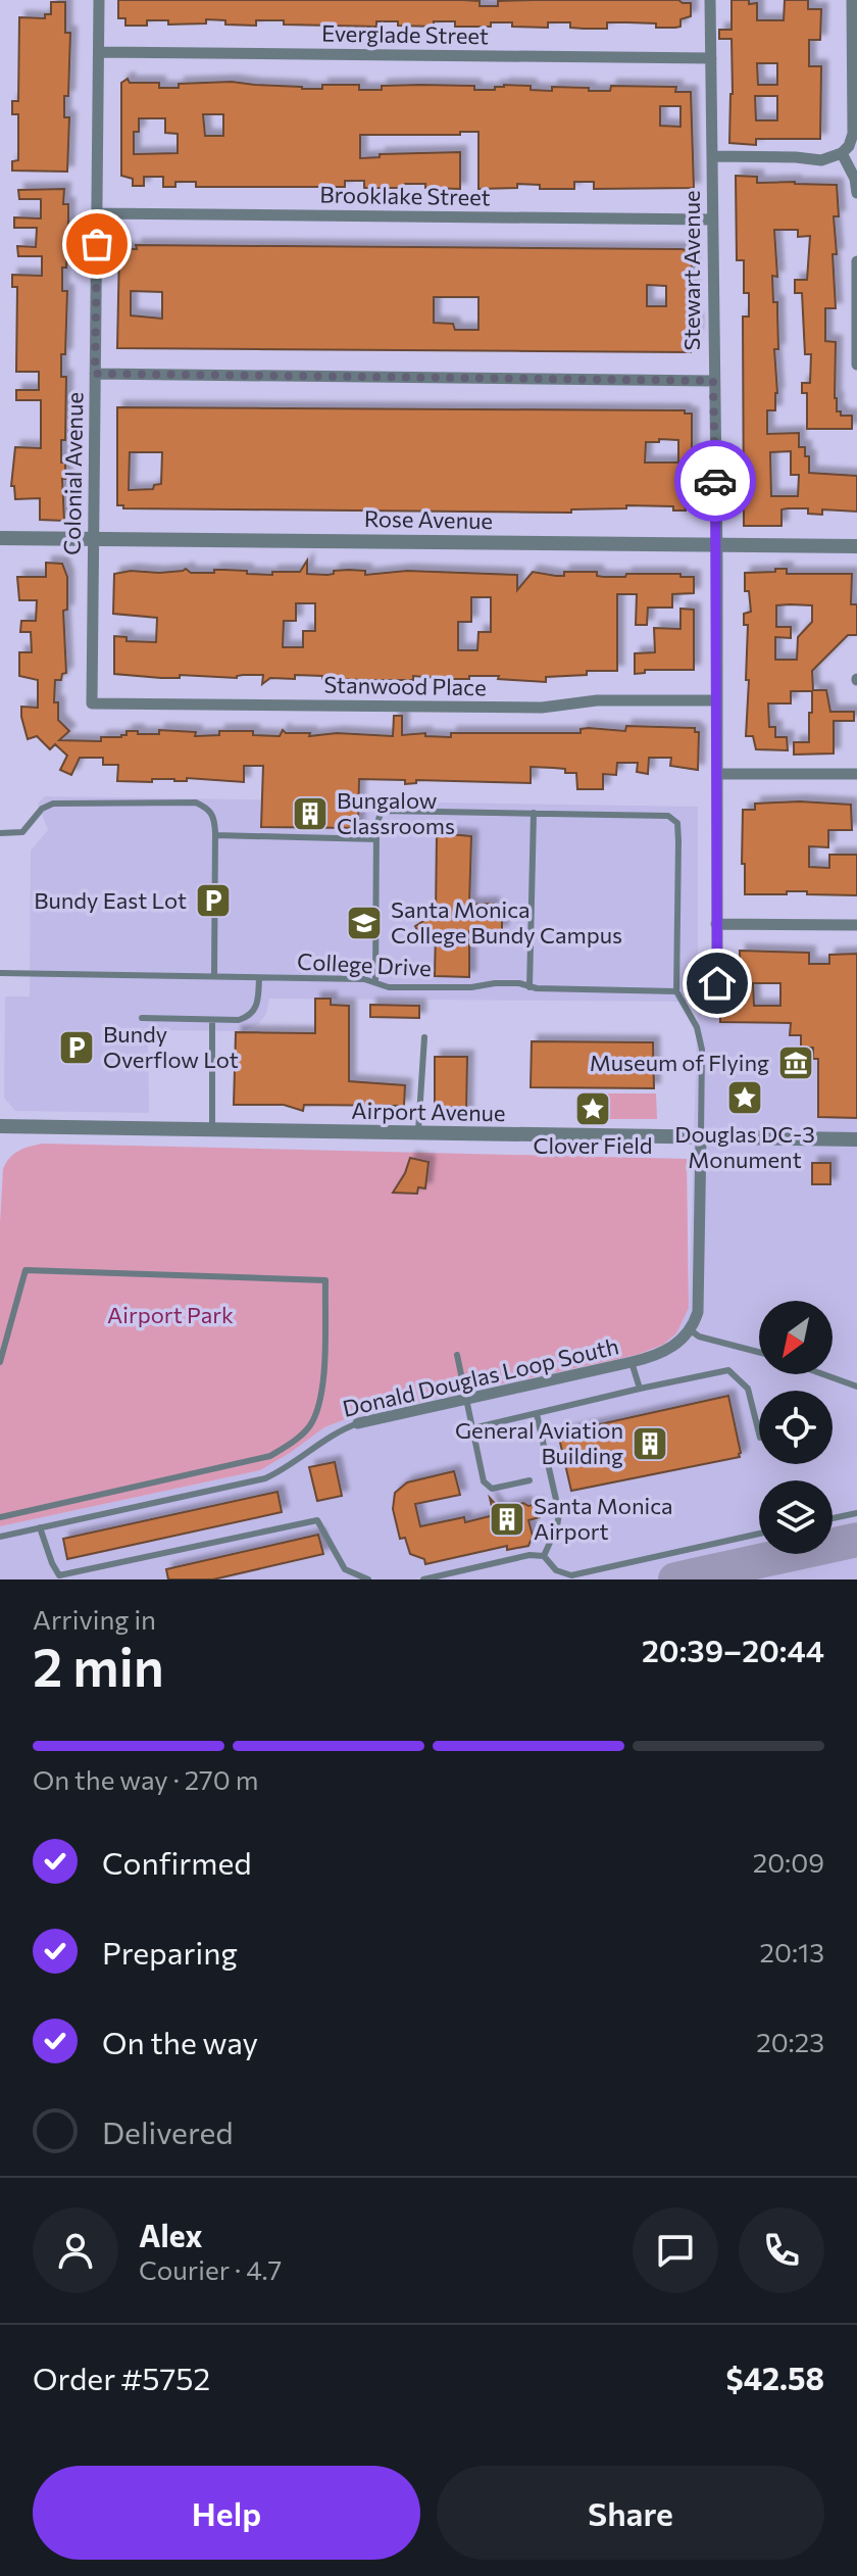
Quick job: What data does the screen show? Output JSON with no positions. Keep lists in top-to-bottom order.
{
  "streets": {
    "street": [
      "Everglade Street",
      "Brooklake Street",
      "Stewart Avenue",
      "Colonial Avenue",
      "Rose Avenue",
      "Stanwood Place",
      "Airport Avenue",
      "Donald Douglas Loop South"
    ],
    "lane": ["College Drive"]
  },
  "crossings": [
    ["Everglade Street", "Stewart Avenue"],
    ["Everglade Street", "Colonial Avenue"],
    ["Brooklake Street", "Stewart Avenue"],
    ["Brooklake Street", "Colonial Avenue"],
    ["Stewart Avenue", "Rose Avenue"],
    ["Stewart Avenue", "Stanwood Place"],
    ["Colonial Avenue", "Rose Avenue"],
    ["Colonial Avenue", "Stanwood Place"]
  ],
  "parks": ["Airport Park"],
  "places": {
    "building": ["Bungalow Classrooms", "General Aviation Building", "Santa Monica Airport"],
    "parking": ["Bundy East Lot", "Bundy Overflow Lot"],
    "school or university": ["Santa Monica College Bundy Campus"],
    "museum": ["Museum of Flying"],
    "place": ["Douglas DC-3 Monument", "Clover Field"]
  },
  "north": "bottom left",
  "page": {
    "heading": ["2 min", "Arriving in", "20:39–20:44"],
    "panel": [
      "Alex",
      "Courier · 4.7",
      "Order #5752",
      "$42.58"
    ],
    "bar": "On the way · 270 m",
    "list": [
      ["Confirmed", "20:09"],
      ["Preparing", "20:13"],
      ["On the way", "20:23"],
      "Delivered"
    ],
    "buttons": ["Help", "Share"]
  }
}
